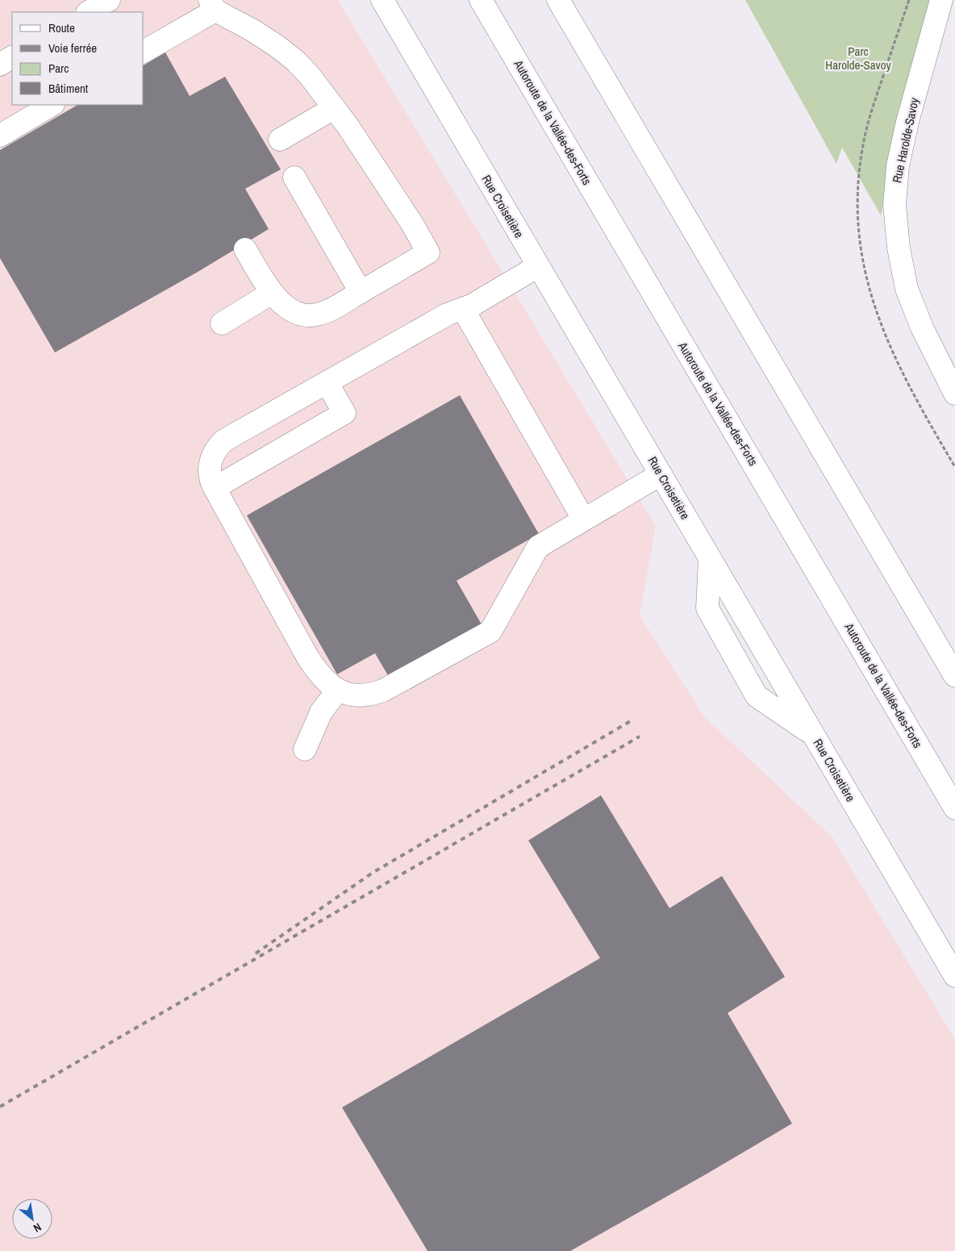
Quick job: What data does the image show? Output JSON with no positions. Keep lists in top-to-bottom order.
{
  "streets": {
    "main road": ["Autoroute de la Vallée-des-Forts", "Rue Harolde-Savoy", "Rue Croisetière"]
  },
  "parks": ["Parc Harolde-Savoy"],
  "legend": [
    "Route",
    "Voie ferrée",
    "Parc",
    "Bâtiment"
  ],
  "north": "bottom right"
}
